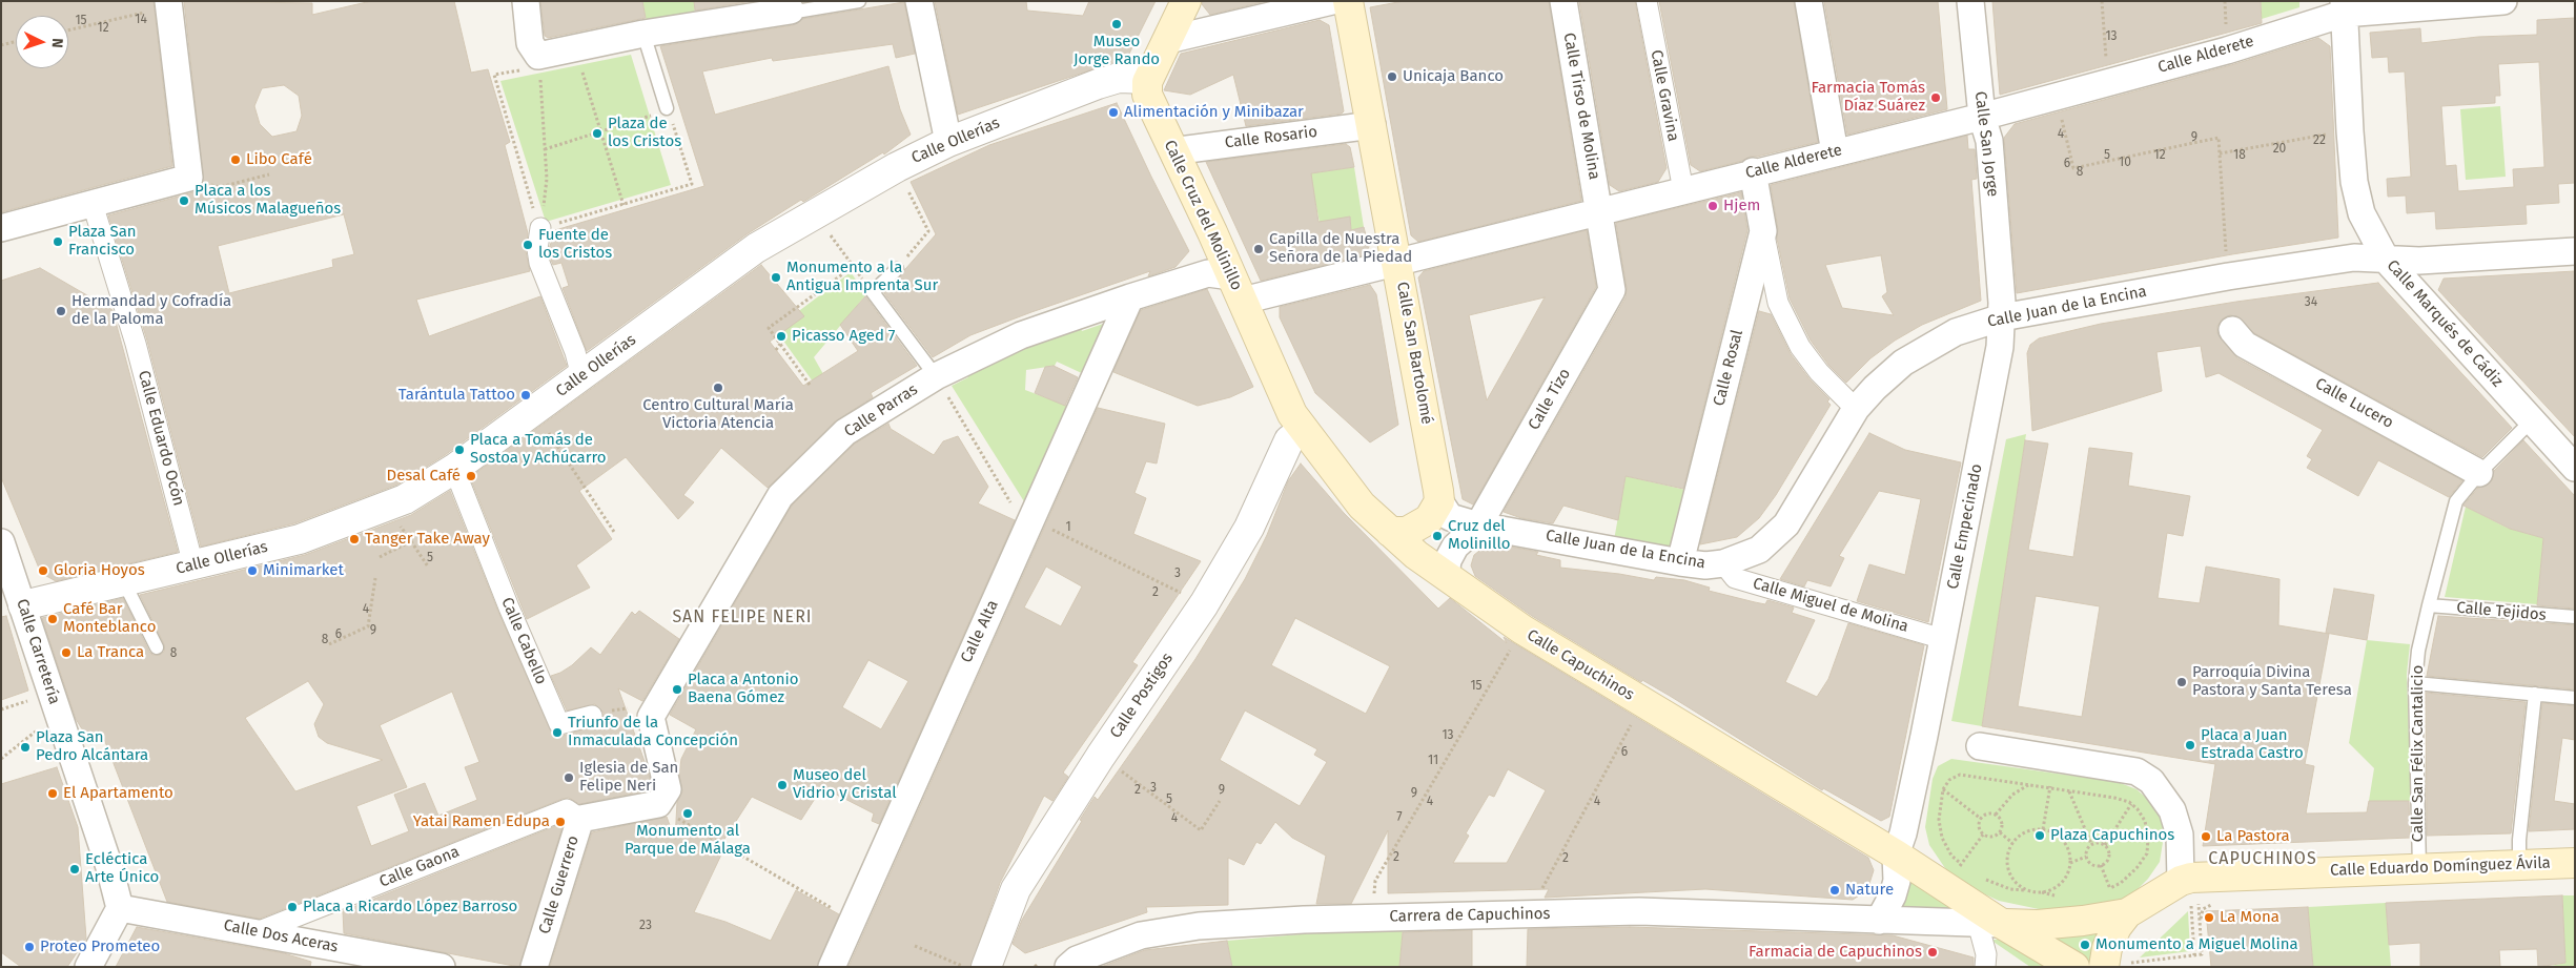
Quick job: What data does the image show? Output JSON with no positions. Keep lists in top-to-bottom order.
{
  "streets": {
    "main road": [
      "Calle Cruz del Molinillo",
      "Calle San Bartolomé",
      "Calle Capuchinos",
      "Calle Eduardo Domínguez Ávila"
    ],
    "street": [
      "Calle Alderete",
      "Calle Gravina",
      "Calle Tirso de Molina",
      "Calle Rosario",
      "Calle Ollerías",
      "Calle San Jorge",
      "Calle Juan de la Encina",
      "Calle Marqués de Cádiz",
      "Calle Rosal",
      "Calle Tizo",
      "Calle Lucero",
      "Calle Parras",
      "Calle Eduardo Ocón",
      "Calle Empecinado",
      "Calle Miguel de Molina",
      "Calle Alta",
      "Calle Cabello",
      "Calle Carretería",
      "Calle Postigos",
      "Calle Gaona",
      "Calle Guerrero",
      "Carrera de Capuchinos",
      "Calle Dos Aceras"
    ],
    "lane": ["Calle Tejidos", "Calle San Félix Cantalicio"]
  },
  "crossings": [
    ["Calle Alderete", "Calle Gravina"],
    ["Calle Alderete", "Calle Tirso de Molina"],
    ["Calle Alderete", "Calle San Jorge"],
    ["Calle Alderete", "Calle Cruz del Molinillo"],
    ["Calle Alderete", "Calle Marqués de Cádiz"],
    ["Calle Alderete", "Calle San Bartolomé"],
    ["Calle Alderete", "Calle Rosal"],
    ["Calle Alderete", "Calle Tizo"],
    ["Calle Alderete", "Calle Parras"],
    ["Calle Tirso de Molina", "Calle Tizo"],
    ["Calle Rosario", "Calle Cruz del Molinillo"],
    ["Calle Rosario", "Calle San Bartolomé"],
    ["Calle Ollerías", "Calle Cruz del Molinillo"],
    ["Calle Ollerías", "Calle Eduardo Ocón"],
    ["Calle Ollerías", "Calle Cabello"],
    ["Calle Ollerías", "Calle Carretería"],
    ["Calle San Jorge", "Calle Juan de la Encina"],
    ["Calle San Jorge", "Calle Empecinado"],
    ["Calle Cruz del Molinillo", "Calle Parras"],
    ["Calle Cruz del Molinillo", "Calle Capuchinos"],
    ["Calle Cruz del Molinillo", "Calle Postigos"],
    ["Calle Juan de la Encina", "Calle Marqués de Cádiz"],
    ["Calle Juan de la Encina", "Calle Rosal"],
    ["Calle Juan de la Encina", "Calle Tizo"],
    ["Calle Juan de la Encina", "Calle Empecinado"],
    ["Calle Juan de la Encina", "Calle Miguel de Molina"],
    ["Calle Marqués de Cádiz", "Calle San Félix Cantalicio"],
    ["Calle Tizo", "Calle Capuchinos"],
    ["Calle Lucero", "Calle San Félix Cantalicio"],
    ["Calle Parras", "Calle Alta"],
    ["Calle Parras", "Calle Guerrero"],
    ["Calle Empecinado", "Calle Miguel de Molina"],
    ["Calle Empecinado", "Calle Capuchinos"],
    ["Calle Tejidos", "Calle San Félix Cantalicio"],
    ["Calle Carretería", "Calle Dos Aceras"],
    ["Calle Capuchinos", "Calle Postigos"],
    ["Calle San Félix Cantalicio", "Calle Eduardo Domínguez Ávila"],
    ["Calle Gaona", "Calle Guerrero"],
    ["Calle Gaona", "Calle Dos Aceras"]
  ],
  "districts": ["SAN FELIPE NERI", "CAPUCHINOS"],
  "places": [
    "Museo Jorge Rando",
    "Unicaja Banco",
    "Farmacia Tomás Díaz Suárez",
    "Alimentación y Minibazar",
    "Plaza de los Cristos",
    "Libo Café",
    "Placa a los Músicos Malagueños",
    "Hjem",
    "Plaza San Francisco",
    "Fuente de los Cristos",
    "Capilla de Nuestra Señora de la Piedad",
    "Monumento a la Antigua Imprenta Sur",
    "Hermandad y Cofradía de la Paloma",
    "Picasso Aged 7",
    "Centro Cultural María Victoria Atencia",
    "Tarántula Tattoo",
    "Placa a Tomás de Sostoa y Achúcarro",
    "Desal Café",
    "Cruz del Molinillo",
    "Tanger Take Away",
    "Gloria Hoyos",
    "Minimarket",
    "Café Bar Monteblanco",
    "La Tranca",
    "Parroquía Divina Pastora y Santa Teresa",
    "Placa a Antonio Baena Gómez",
    "Triunfo de la Inmaculada Concepción",
    "Placa a Juan Estrada Castro",
    "Plaza San Pedro Alcántara",
    "Iglesia de San Felipe Neri",
    "Museo del Vidrio y Cristal",
    "El Apartamento",
    "Monumento al Parque de Málaga",
    "Yatai Ramen Edupa",
    "Plaza Capuchinos",
    "La Pastora",
    "Ecléctica Arte Único",
    "Nature",
    "Placa a Ricardo López Barroso",
    "La Mona",
    "Monumento a Miguel Molina",
    "Proteo Prometeo",
    "Farmacia de Capuchinos"
  ],
  "house_numbers": [
    "14",
    "15",
    "12",
    "13",
    "4",
    "9",
    "22",
    "20",
    "5",
    "12",
    "18",
    "10",
    "6",
    "8",
    "34",
    "1",
    "5",
    "3",
    "2",
    "4",
    "9",
    "6",
    "8",
    "8",
    "15",
    "13",
    "6",
    "11",
    "3",
    "2",
    "9",
    "9",
    "5",
    "4",
    "4",
    "7",
    "4",
    "2",
    "2",
    "23"
  ],
  "north": "right"
}
